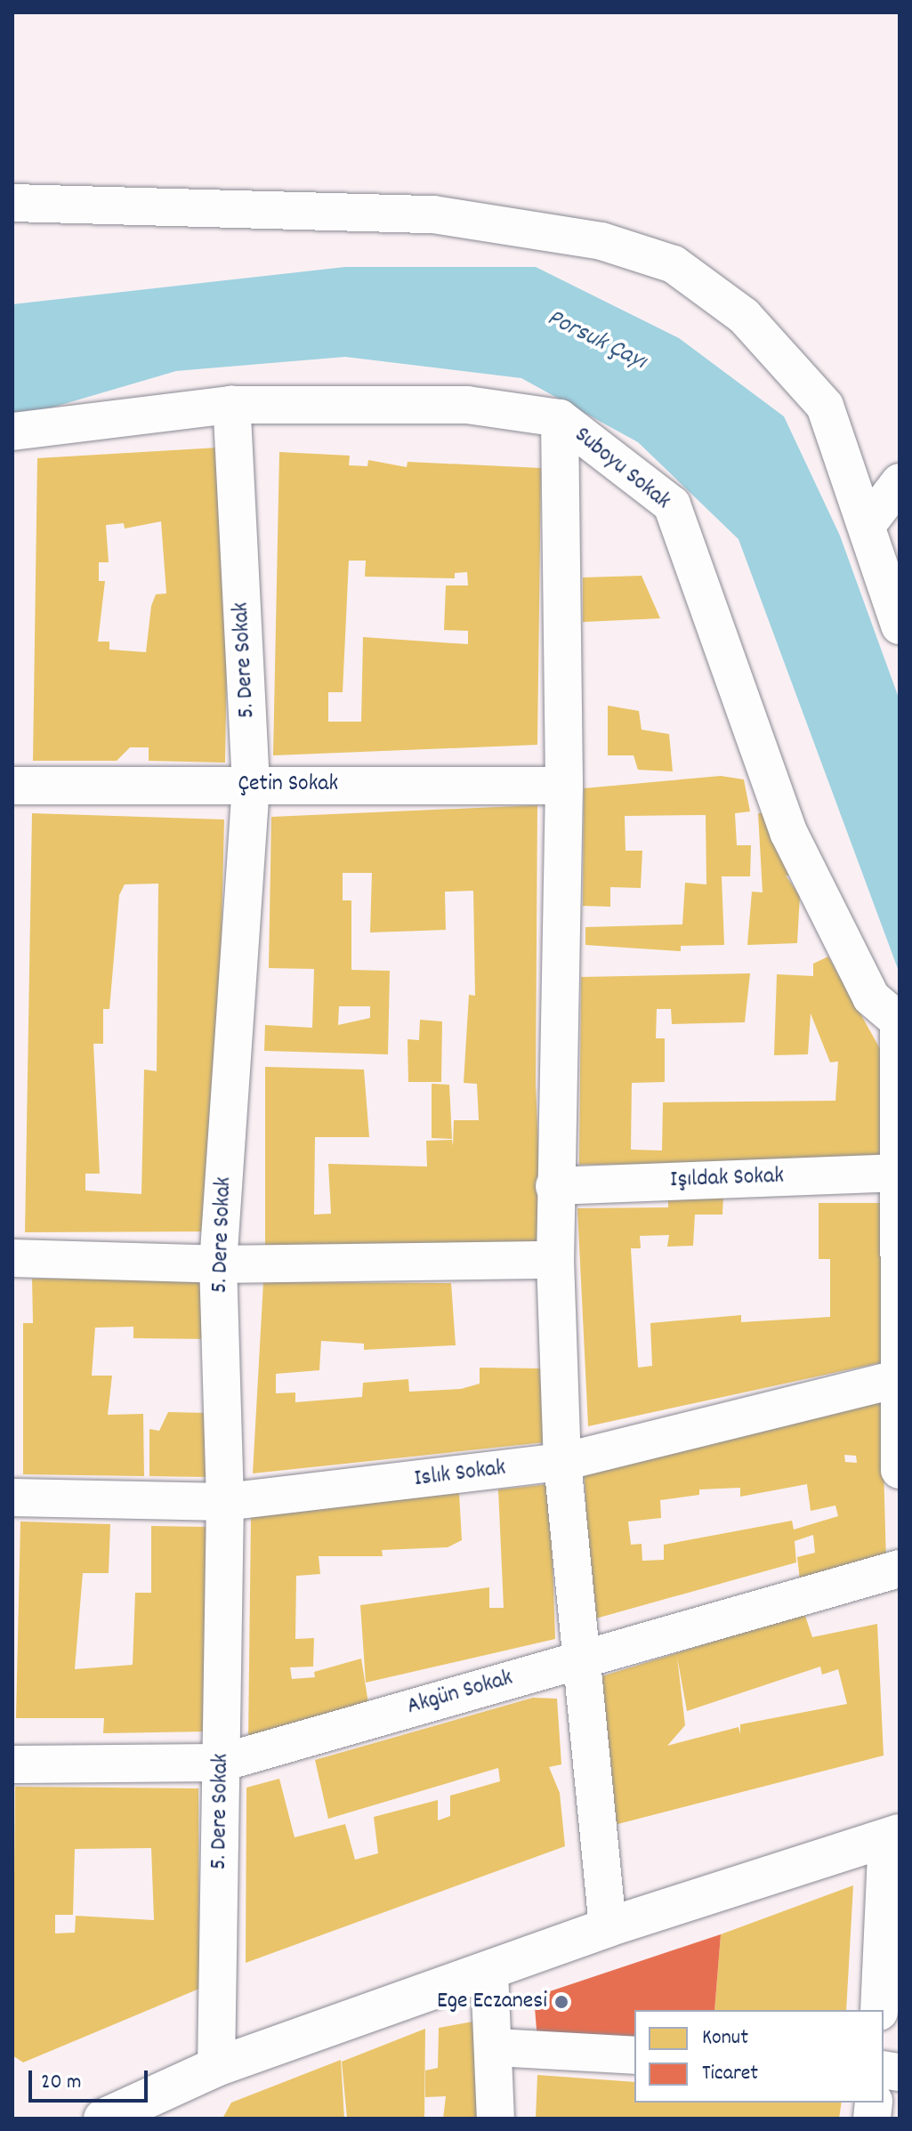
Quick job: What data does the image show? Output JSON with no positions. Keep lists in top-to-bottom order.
{
  "streets": {
    "street": [
      "Suboyu Sokak",
      "5. Dere Sokak",
      "Çetin Sokak",
      "Işıldak Sokak",
      "Islık Sokak",
      "Akgün Sokak"
    ]
  },
  "crossings": [
    ["Suboyu Sokak", "5. Dere Sokak"],
    ["5. Dere Sokak", "Çetin Sokak"],
    ["5. Dere Sokak", "Islık Sokak"],
    ["5. Dere Sokak", "Akgün Sokak"]
  ],
  "water": ["Porsuk Çayı"],
  "places": ["Ege Eczanesi"],
  "legend": ["Konut", "Ticaret"],
  "scale_bar": "20 m"
}
